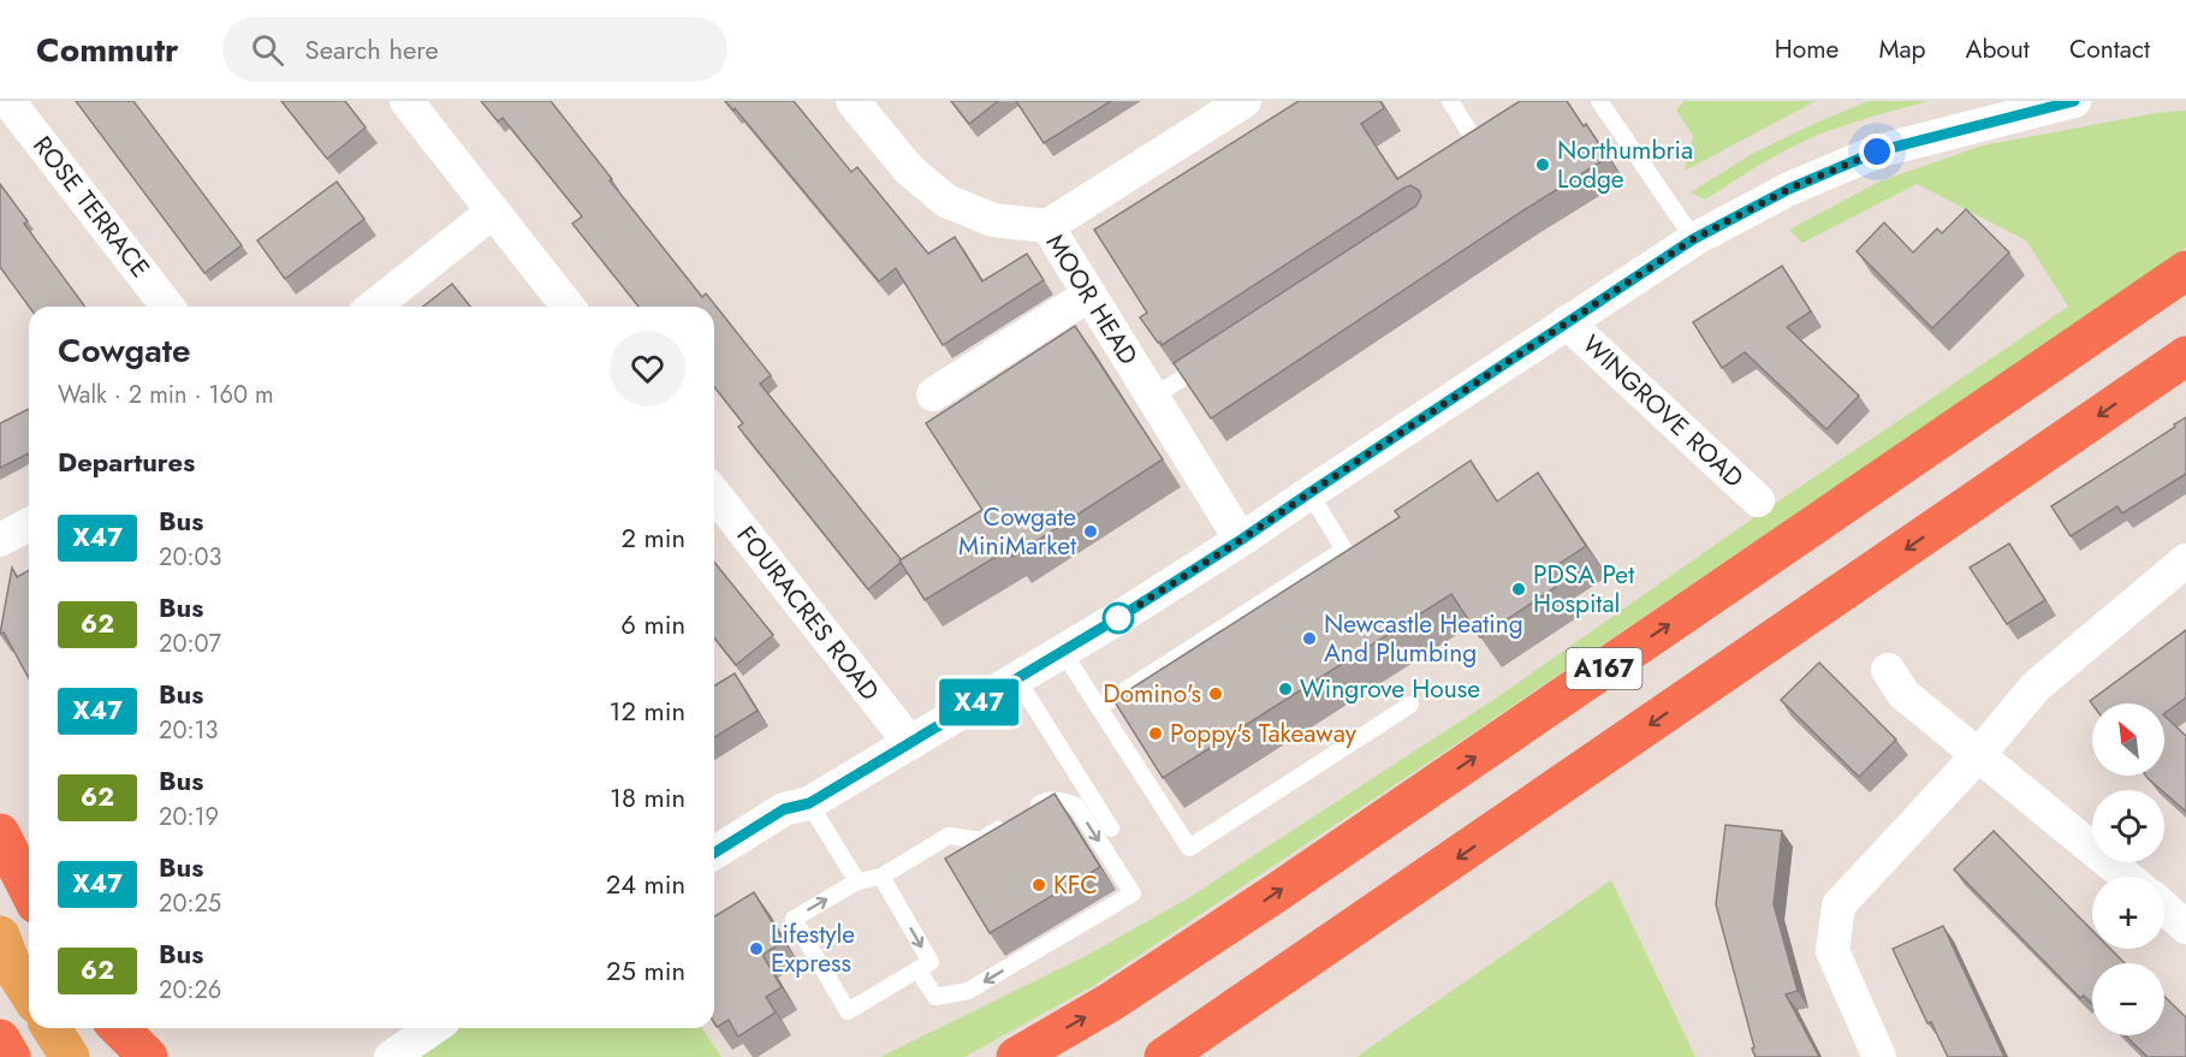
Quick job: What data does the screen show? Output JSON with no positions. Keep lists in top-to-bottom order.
{
  "streets": {
    "highway": ["A167"],
    "street": [
      "ROSE TERRACE",
      "MOOR HEAD",
      "WINGROVE ROAD",
      "FOURACRES ROAD"
    ]
  },
  "places": [
    "Northumbria Lodge",
    "Cowgate MiniMarket",
    "PDSA Pet Hospital",
    "Newcastle Heating And Plumbing",
    "Wingrove House",
    "Domino's",
    "Poppy's Takeaway",
    "KFC",
    "Lifestyle Express"
  ],
  "lines": ["bus line X47"],
  "north": "top left",
  "page": {
    "header": "Commutr",
    "search": "Search here",
    "nav": [
      "Home",
      "Map",
      "About",
      "Contact"
    ],
    "on_map": "X47",
    "heading": [
      ["Cowgate", "Walk · 2 min · 160 m"],
      "Departures"
    ],
    "list": [
      {
        "mark": "X47",
        "name": "Bus",
        "note": "20:03",
        "value": "2 min"
      },
      {
        "mark": "62",
        "name": "Bus",
        "note": "20:07",
        "value": "6 min"
      },
      {
        "mark": "X47",
        "name": "Bus",
        "note": "20:13",
        "value": "12 min"
      },
      {
        "mark": "62",
        "name": "Bus",
        "note": "20:19",
        "value": "18 min"
      },
      {
        "mark": "X47",
        "name": "Bus",
        "note": "20:25",
        "value": "24 min"
      },
      {
        "mark": "62",
        "name": "Bus",
        "note": "20:26",
        "value": "25 min"
      }
    ],
    "map_buttons": ["+", "−"]
  }
}
